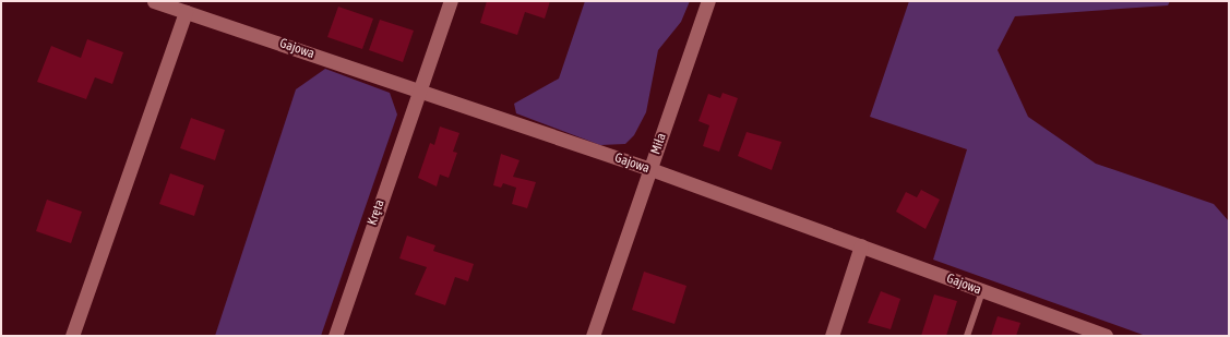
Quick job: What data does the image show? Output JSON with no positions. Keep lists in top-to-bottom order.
{
  "streets": {
    "street": ["Gajowa", "Miła", "Kręta"]
  },
  "crossings": [
    ["Gajowa", "Miła"],
    ["Gajowa", "Kręta"]
  ]
}
